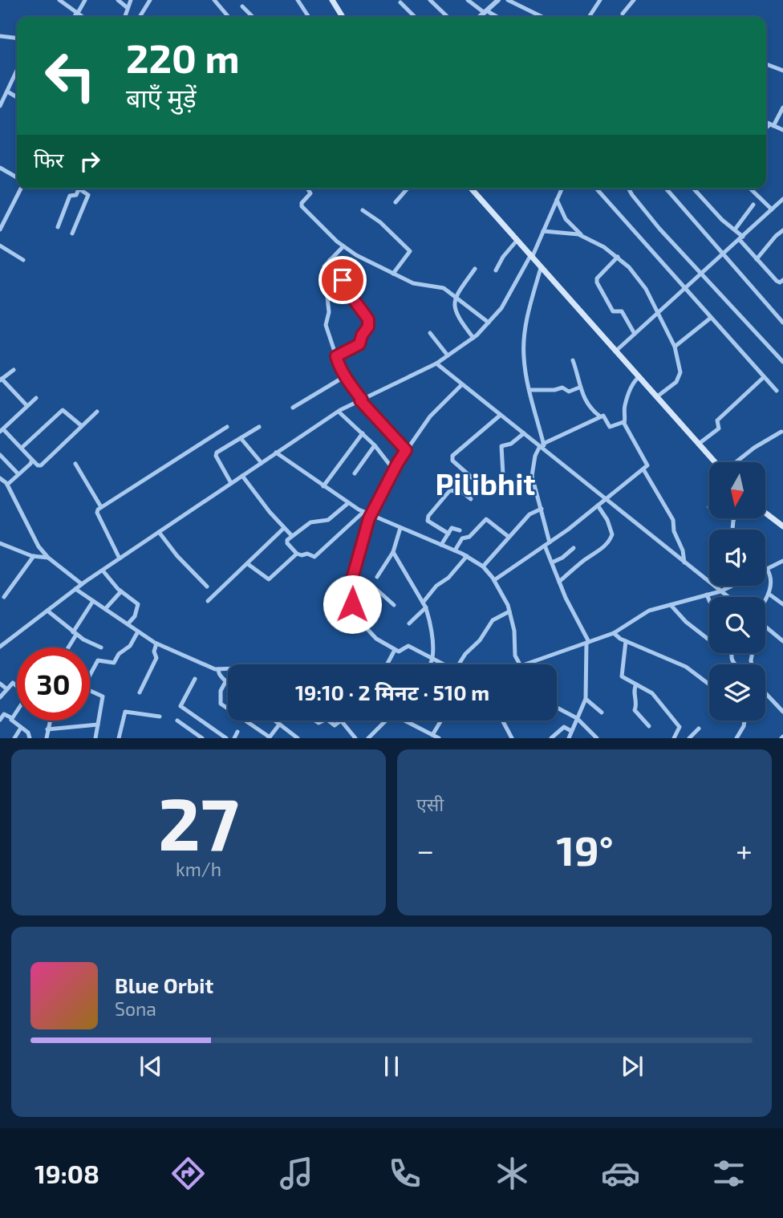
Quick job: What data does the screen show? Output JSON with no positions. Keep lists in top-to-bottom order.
{
  "districts": ["Pilibhit"],
  "north": "bottom",
  "page": {
    "turn": ["220 m", "बाएँ मुड़ें"],
    "then": "फिर",
    "limit": "30",
    "trip": "19:10 · 2 मिनट · 510 m",
    "tile": [
      ["27", "km/h"],
      "एसी"
    ],
    "heat": ["−", "19°", "+"],
    "song": ["Blue Orbit", "Sona"],
    "tabs": "19:08"
  }
}
